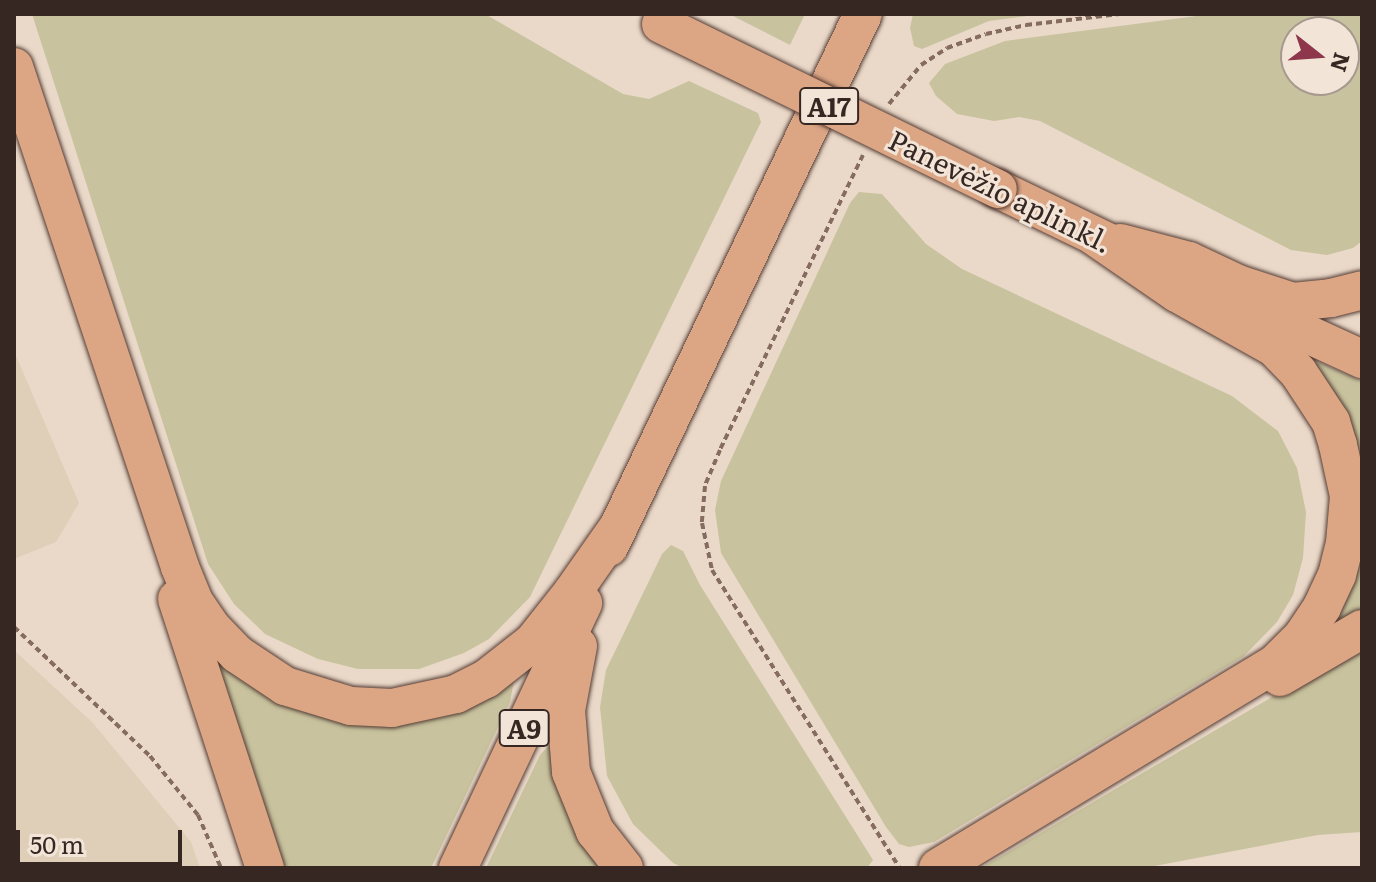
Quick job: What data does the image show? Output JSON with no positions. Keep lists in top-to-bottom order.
{
  "streets": {
    "highway": ["A17", "Panevėžio aplinkl.", "A9"]
  },
  "scale_bar": "50 m",
  "north": "right"
}
